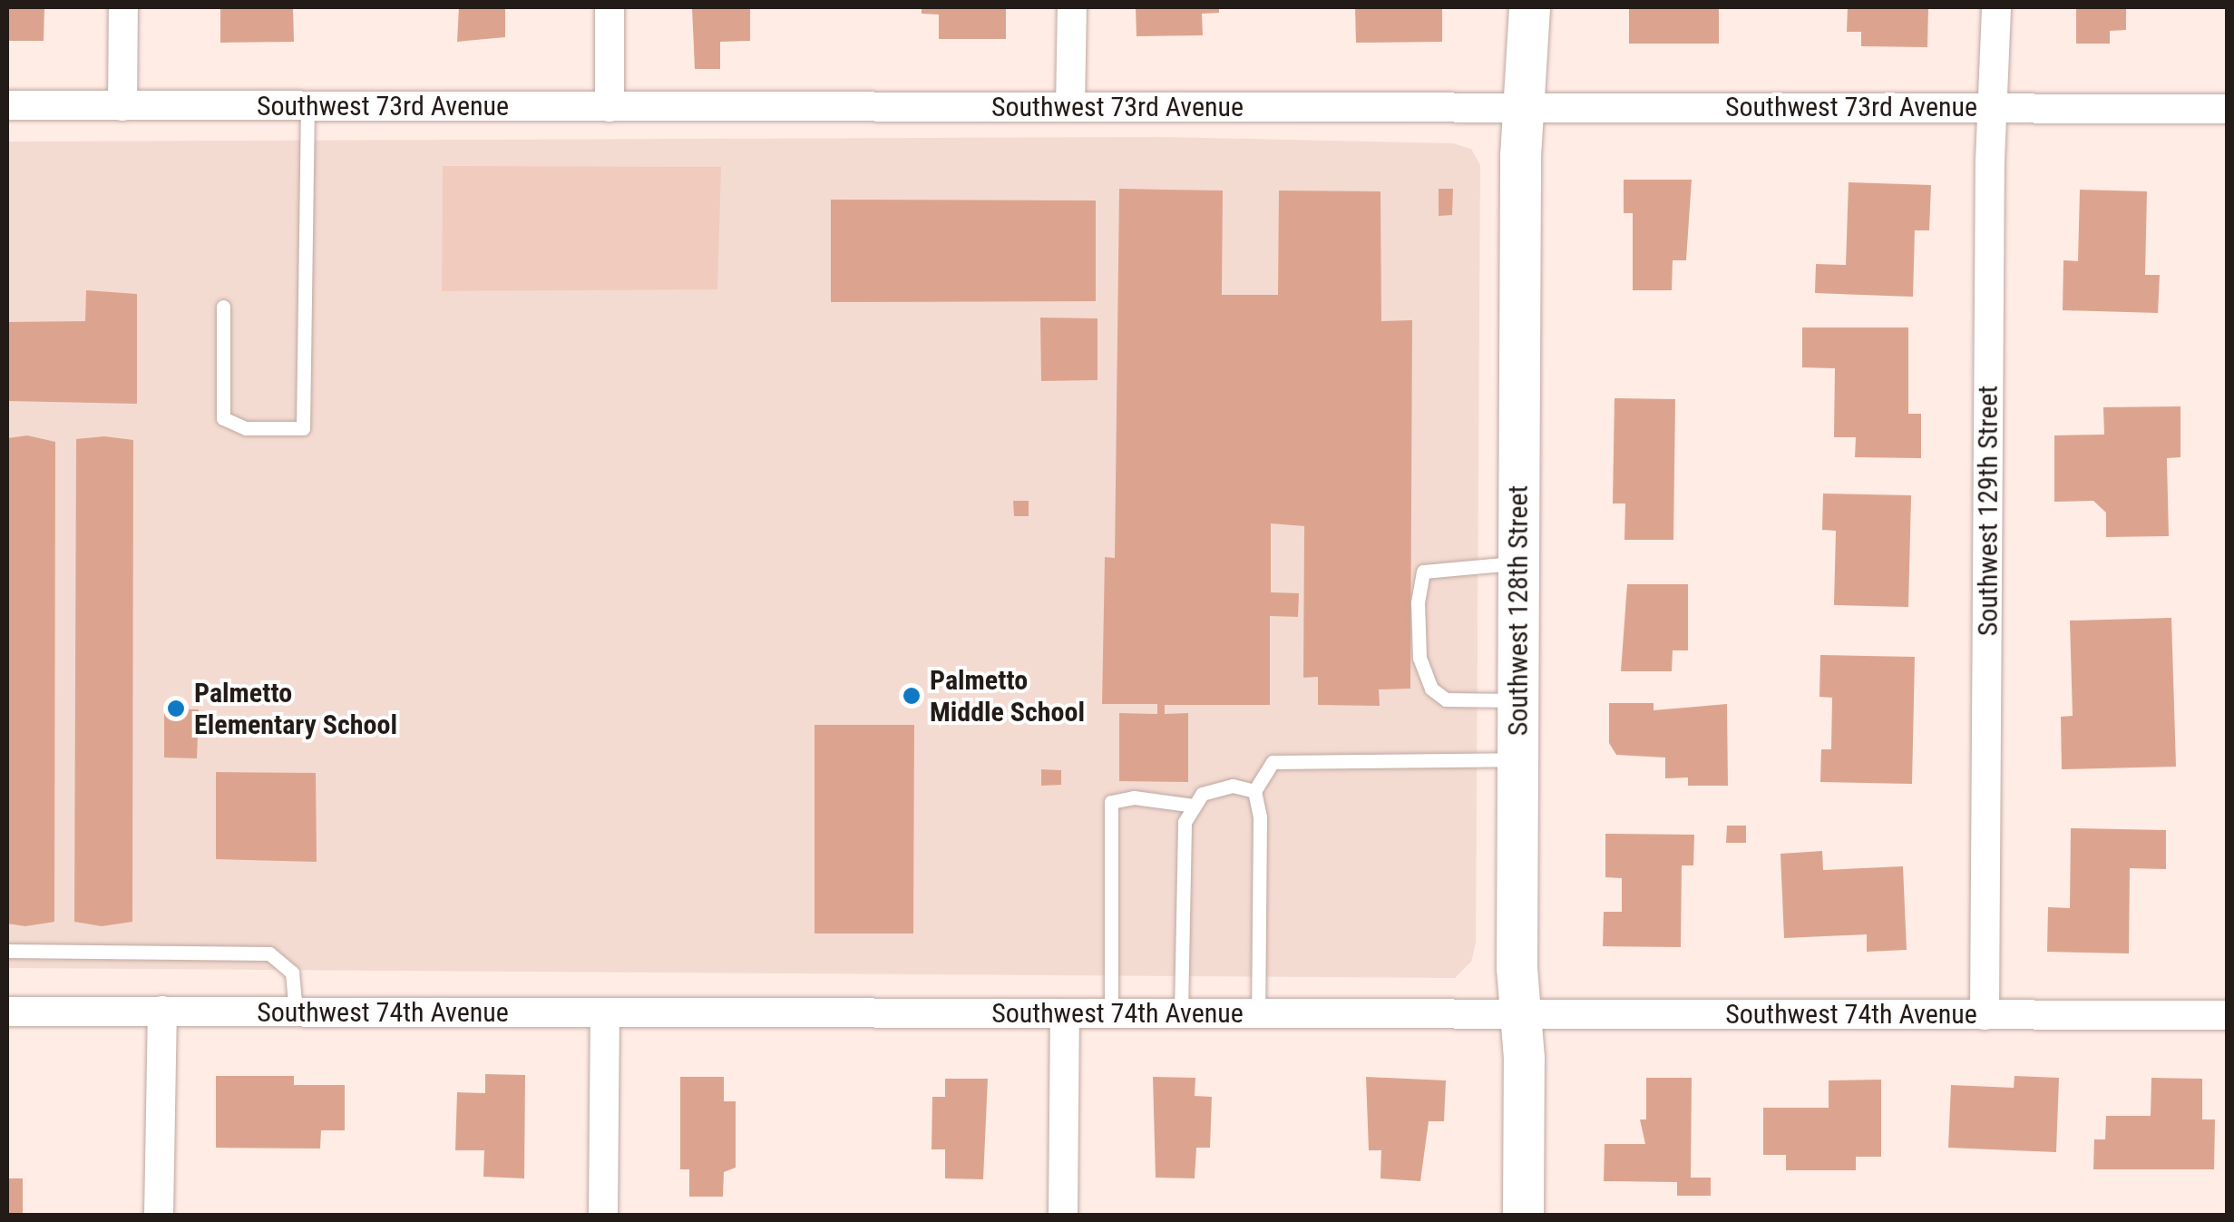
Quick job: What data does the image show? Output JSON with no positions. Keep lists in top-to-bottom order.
{
  "streets": {
    "street": [
      "Southwest 73rd Avenue",
      "Southwest 129th Street",
      "Southwest 128th Street",
      "Southwest 74th Avenue"
    ]
  },
  "crossings": [
    ["Southwest 73rd Avenue", "Southwest 129th Street"],
    ["Southwest 73rd Avenue", "Southwest 128th Street"],
    ["Southwest 129th Street", "Southwest 74th Avenue"],
    ["Southwest 128th Street", "Southwest 74th Avenue"]
  ],
  "places": ["Palmetto Middle School", "Palmetto Elementary School"]
}
